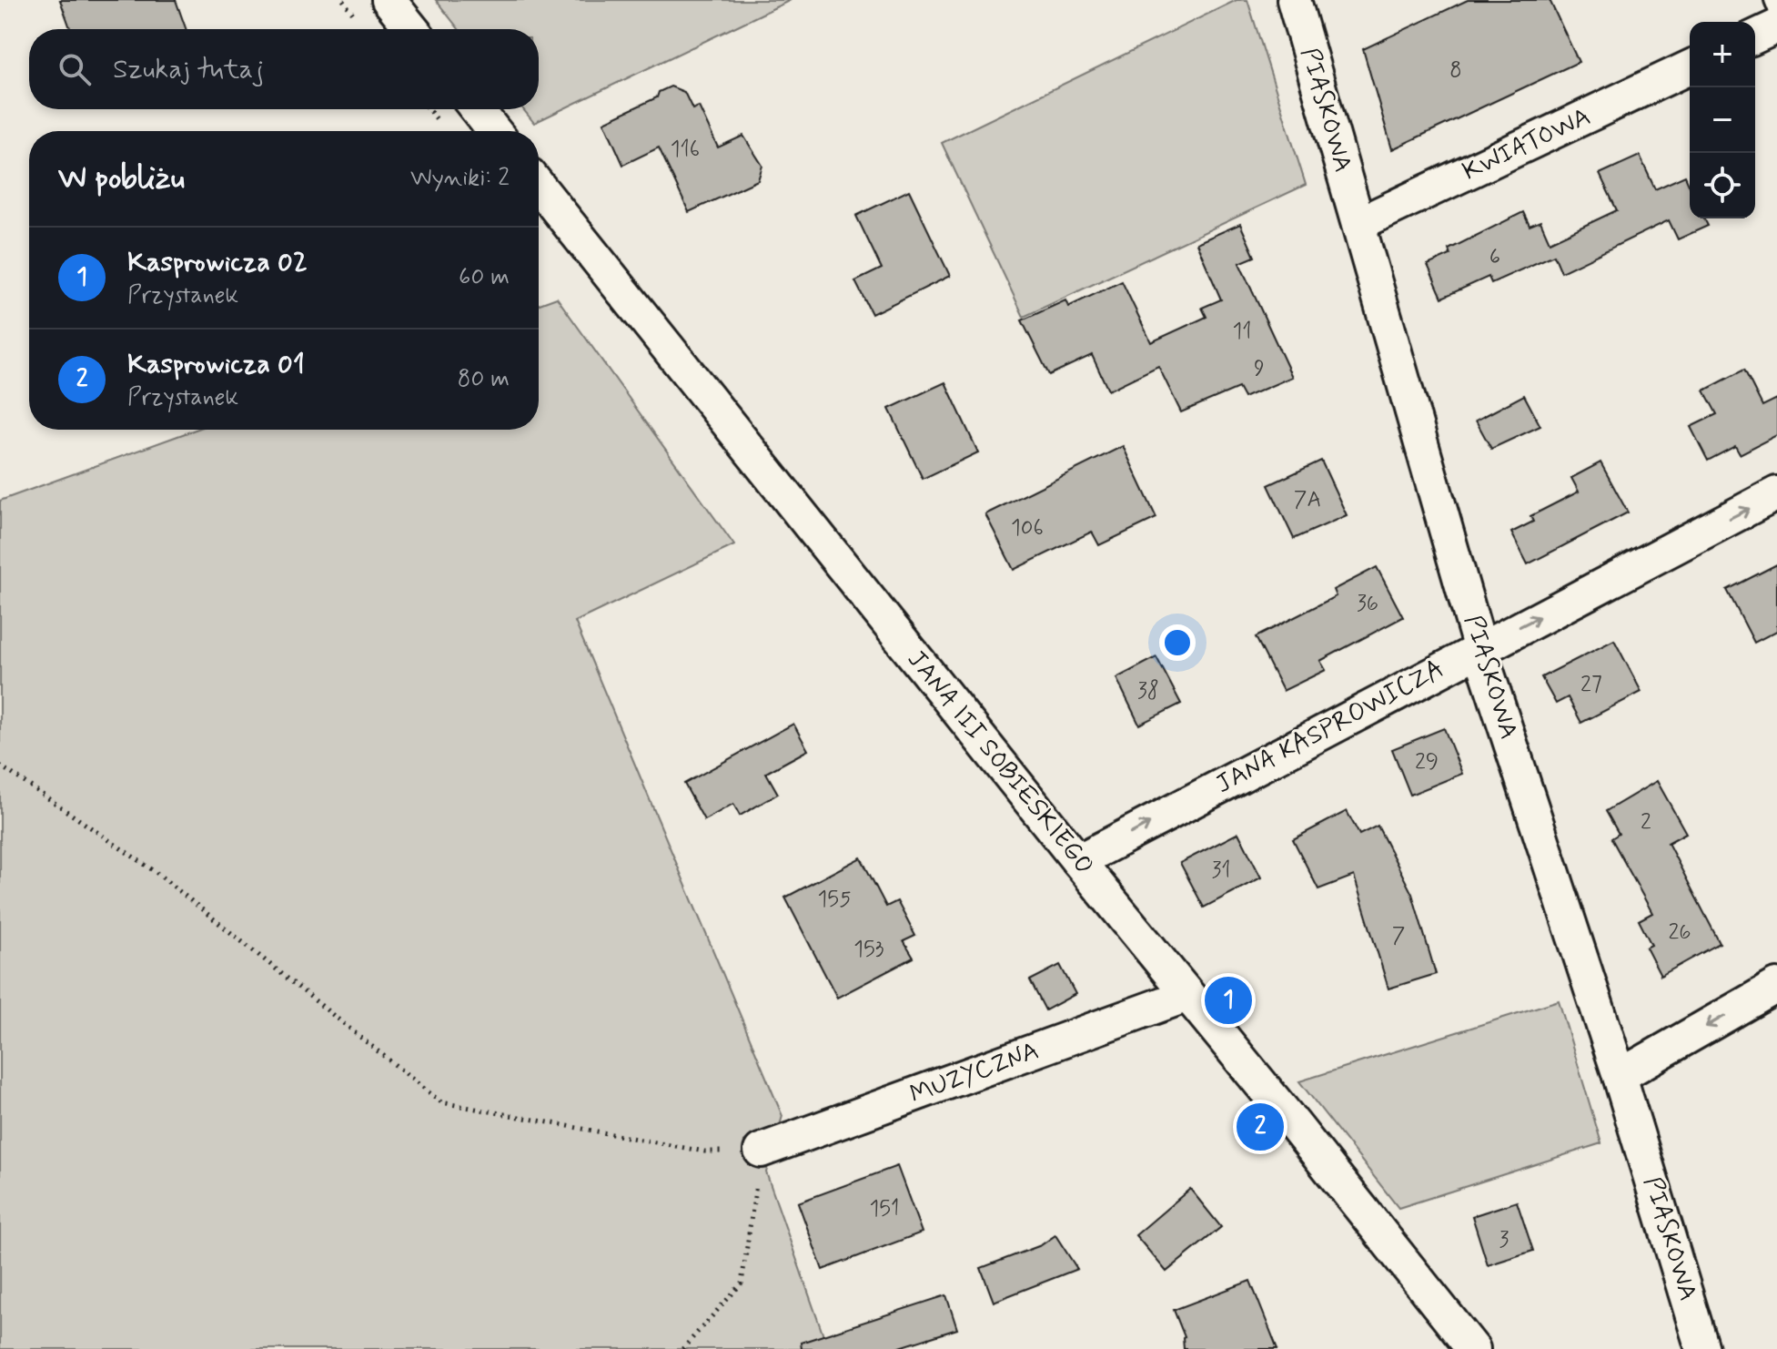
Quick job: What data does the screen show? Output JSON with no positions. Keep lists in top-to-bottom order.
{
  "streets": {
    "street": [
      "PIASKOWA",
      "KWIATOWA",
      "JANA KASPROWICZA",
      "JANA III SOBIESKIEGO",
      "MUZYCZNA"
    ]
  },
  "crossings": [
    ["PIASKOWA", "KWIATOWA"],
    ["PIASKOWA", "JANA KASPROWICZA"],
    ["JANA KASPROWICZA", "JANA III SOBIESKIEGO"],
    ["JANA III SOBIESKIEGO", "MUZYCZNA"]
  ],
  "one_way": ["JANA KASPROWICZA"],
  "house_numbers": [
    "8",
    "116",
    "6",
    "11",
    "9",
    "7A",
    "106",
    "36",
    "27",
    "38",
    "29",
    "2",
    "31",
    "155",
    "26",
    "7",
    "153",
    "151",
    "3"
  ],
  "page": {
    "map_buttons": ["+", "−"],
    "search": "Szukaj tutaj",
    "heading": ["W pobliżu", "Wyniki: 2"],
    "list": [
      {
        "mark": "1",
        "name": "Kasprowicza 02",
        "note": "Przystanek",
        "value": "60 m"
      },
      {
        "mark": "2",
        "name": "Kasprowicza 01",
        "note": "Przystanek",
        "value": "80 m"
      }
    ],
    "pins": ["1", "2"]
  }
}
